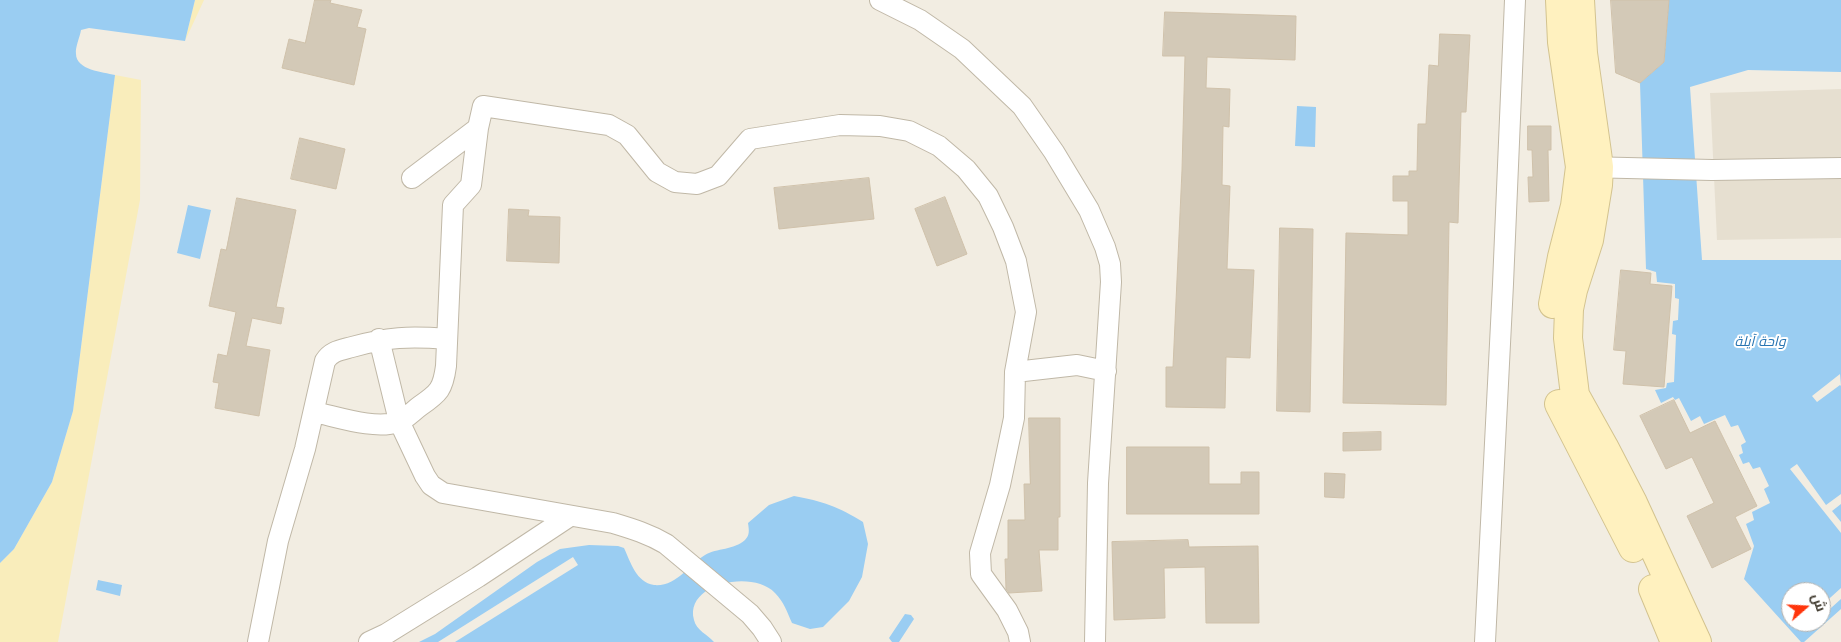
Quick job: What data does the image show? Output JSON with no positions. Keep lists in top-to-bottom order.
{
  "water": ["واحة آيلة"],
  "north": "right"
}
